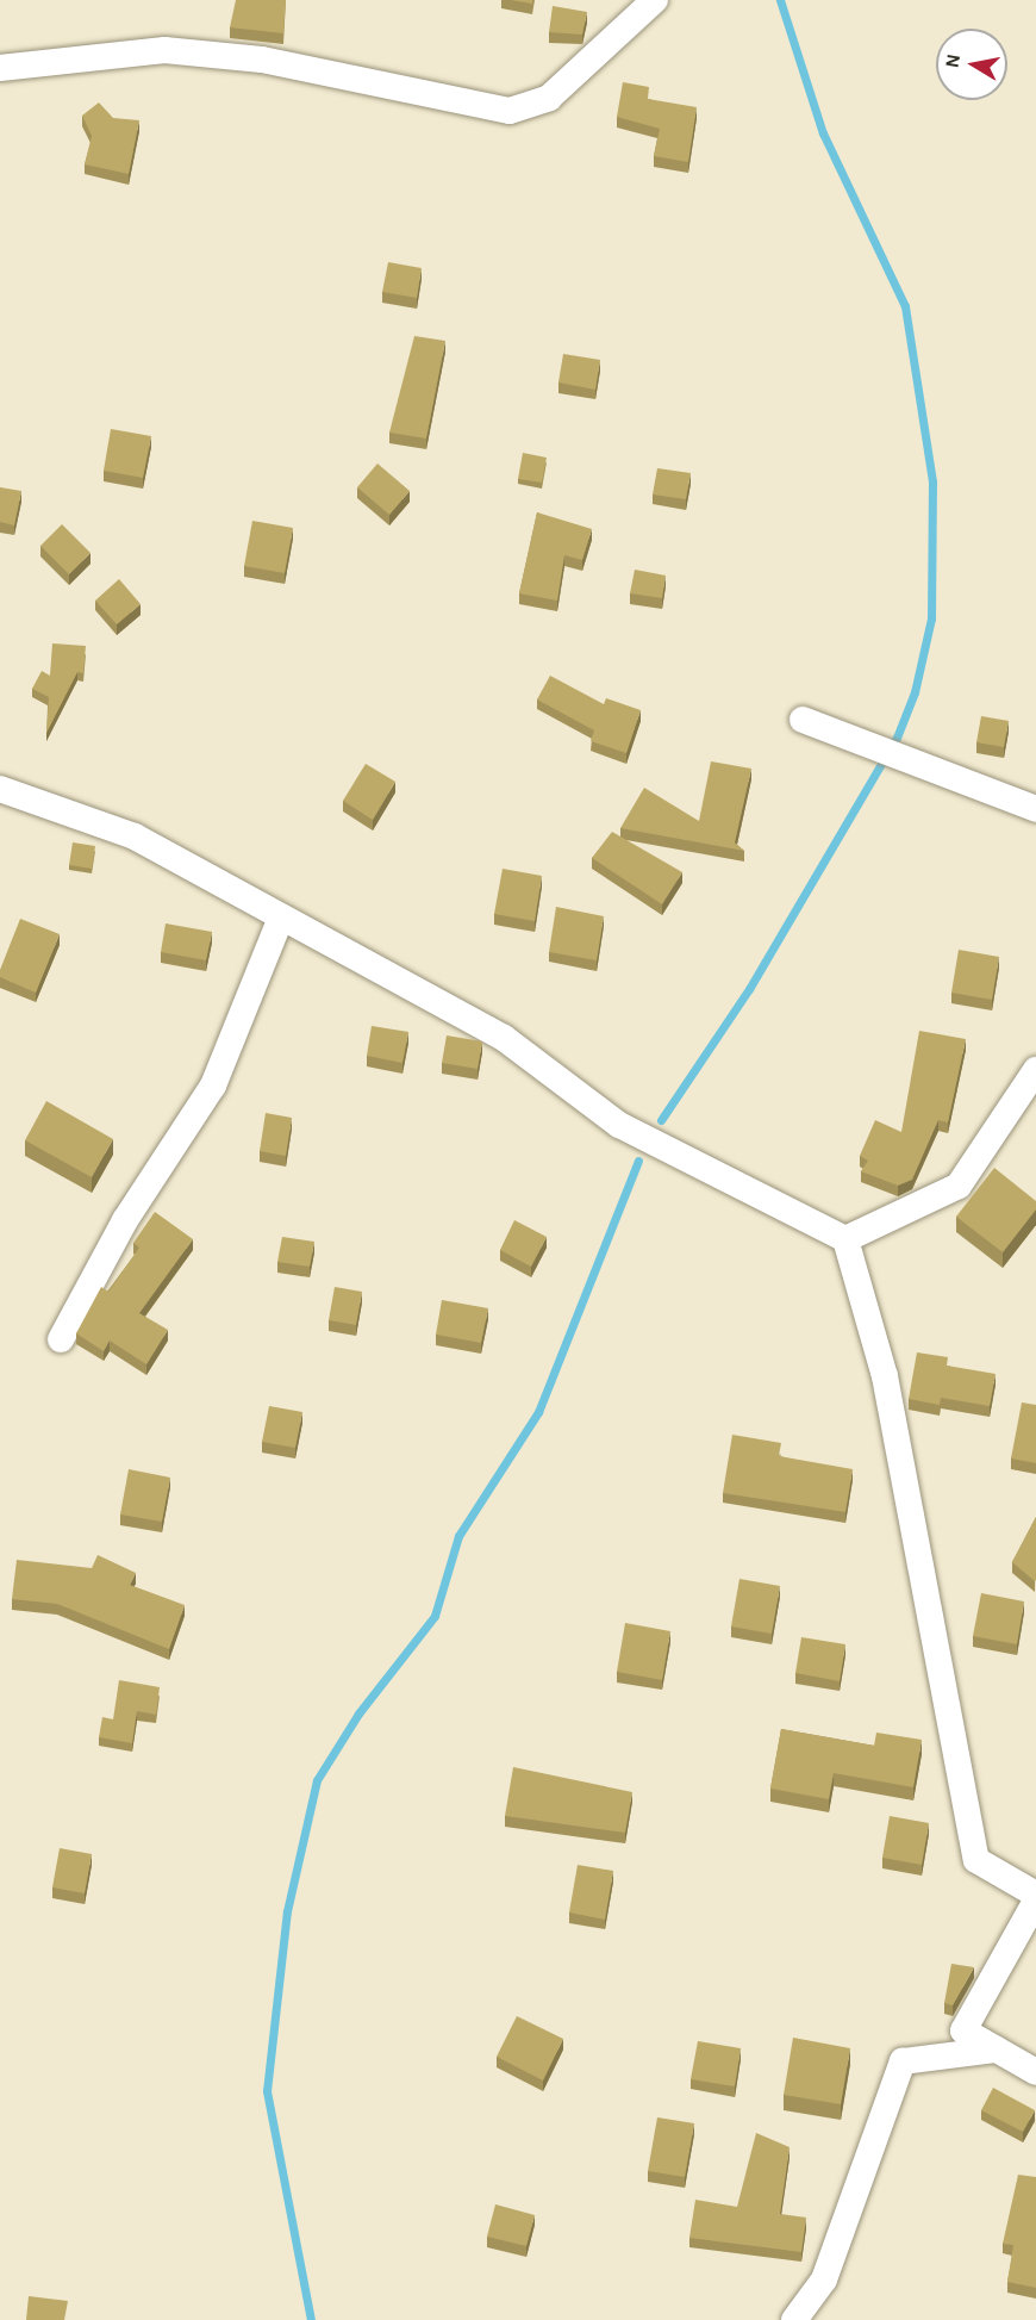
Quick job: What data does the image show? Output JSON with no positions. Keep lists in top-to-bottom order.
{
  "north": "left"
}
